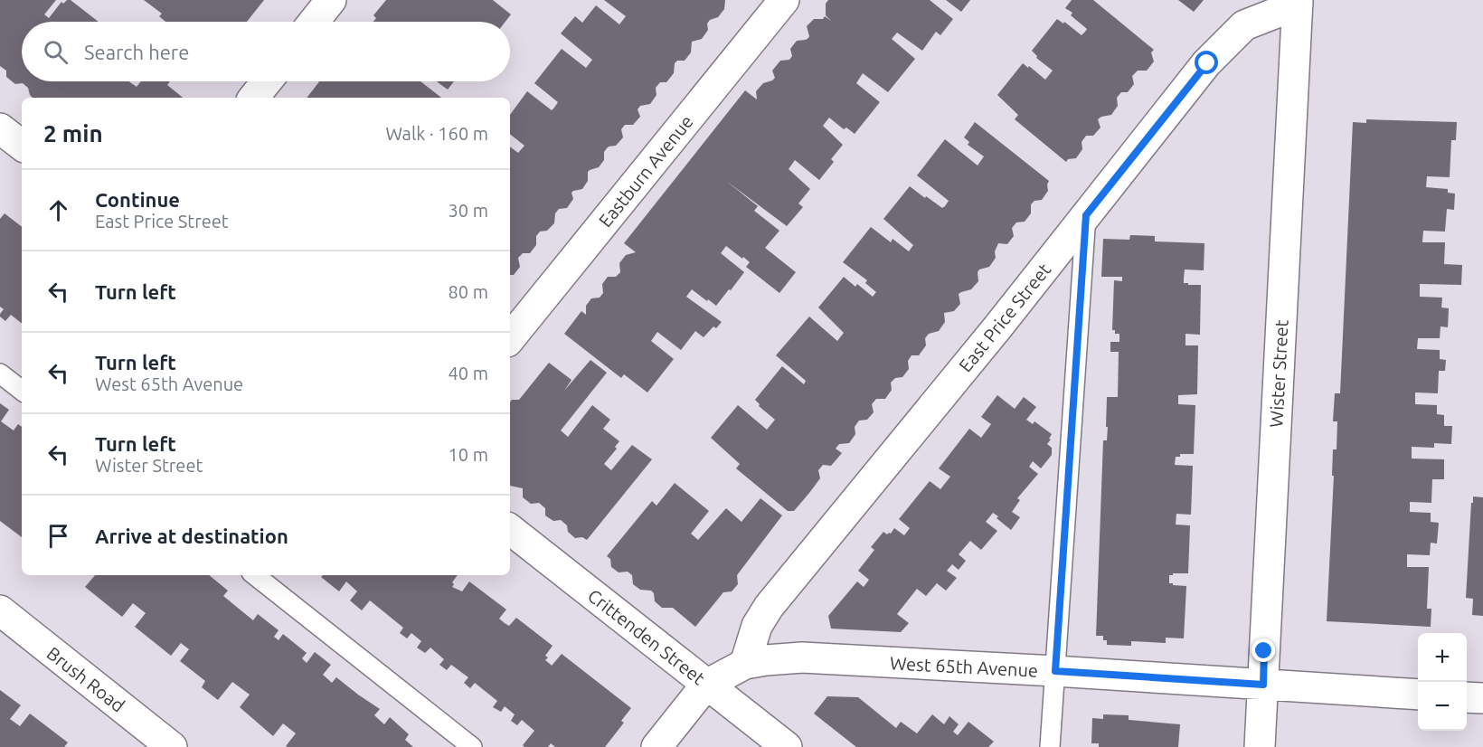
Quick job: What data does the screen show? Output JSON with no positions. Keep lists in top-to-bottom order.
{
  "streets": {
    "street": [
      "Eastburn Avenue",
      "East Price Street",
      "Wister Street",
      "Crittenden Street",
      "West 65th Avenue",
      "Brush Road"
    ]
  },
  "crossings": [
    ["East Price Street", "Wister Street"],
    ["East Price Street", "West 65th Avenue"],
    ["Wister Street", "West 65th Avenue"],
    ["Crittenden Street", "West 65th Avenue"]
  ],
  "page": {
    "search": "Search here",
    "heading": ["2 min", "Walk · 160 m"],
    "list": [
      ["Continue", "East Price Street", "30 m"],
      ["Turn left", "80 m"],
      ["Turn left", "West 65th Avenue", "40 m"],
      ["Turn left", "Wister Street", "10 m"],
      "Arrive at destination"
    ],
    "map_buttons": ["+", "−"]
  }
}
